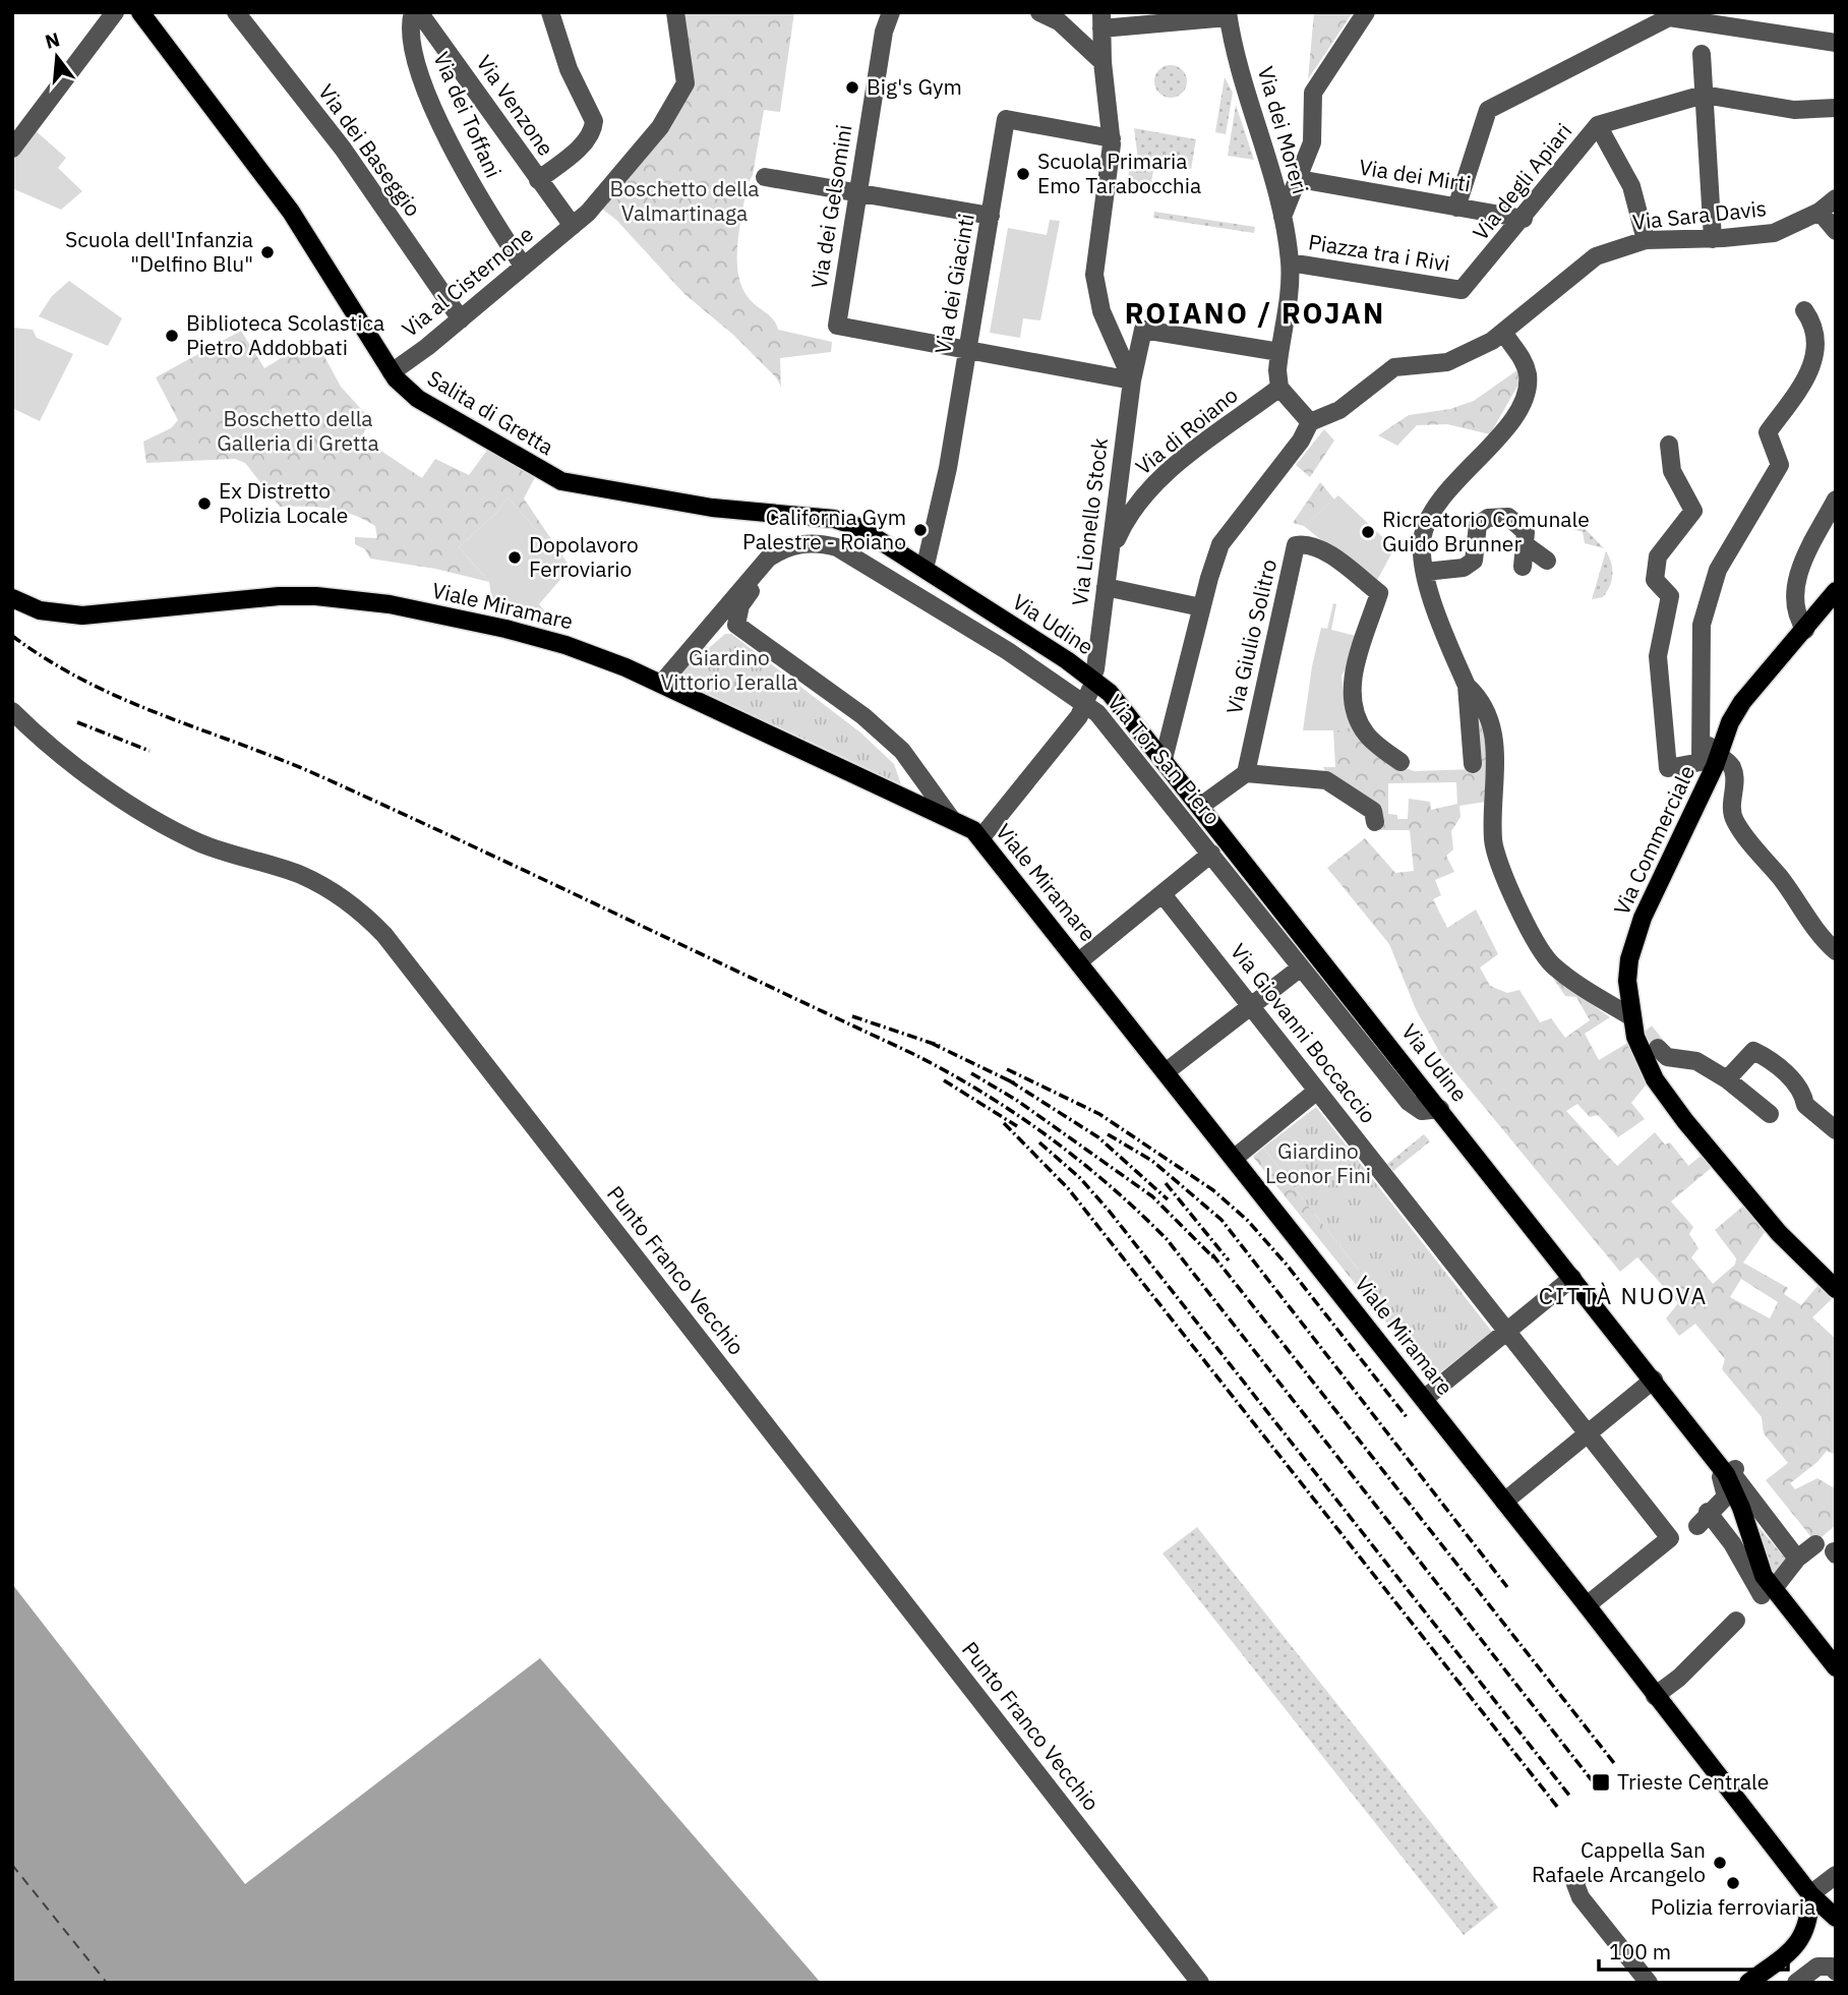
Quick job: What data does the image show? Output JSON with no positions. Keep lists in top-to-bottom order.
{
  "streets": {
    "main road": [
      "Salita di Gretta",
      "Viale Miramare",
      "Via Udine",
      "Via Commerciale"
    ],
    "street": [
      "Via Venzone",
      "Via dei Toffani",
      "Via dei Moreri",
      "Via dei Baseggio",
      "Via dei Mirti",
      "Via degli Apiari",
      "Via dei Gelsomini",
      "Via Sara Davis",
      "Piazza tra i Rivi",
      "Via al Cisternone",
      "Via dei Giacinti",
      "Via di Roiano",
      "Via Lionello Stock",
      "Via Giulio Solitro",
      "Via Tor San Piero",
      "Via Giovanni Boccaccio",
      "Punto Franco Vecchio"
    ]
  },
  "crossings": [
    ["Via Venzone", "Via al Cisternone"],
    ["Via dei Toffani", "Via al Cisternone"],
    ["Via dei Moreri", "Piazza tra i Rivi"],
    ["Via dei Baseggio", "Via al Cisternone"],
    ["Via dei Mirti", "Via degli Apiari"],
    ["Via degli Apiari", "Piazza tra i Rivi"],
    ["Via dei Gelsomini", "Via dei Giacinti"],
    ["Piazza tra i Rivi", "Via di Roiano"],
    ["Piazza tra i Rivi", "Via Lionello Stock"],
    ["Via al Cisternone", "Salita di Gretta"],
    ["Via dei Giacinti", "Salita di Gretta"],
    ["Via dei Giacinti", "Via Udine"],
    ["Salita di Gretta", "Via Udine"],
    ["Via di Roiano", "Via Lionello Stock"],
    ["Viale Miramare", "Via Tor San Piero"],
    ["Viale Miramare", "Via Giovanni Boccaccio"],
    ["Via Udine", "Via Tor San Piero"]
  ],
  "districts": ["ROIANO / ROJAN", "CITTÀ NUOVA"],
  "parks": [
    "Boschetto della Valmartinaga",
    "Boschetto della Galleria di Gretta",
    "Giardino Vittorio Ieralla",
    "Giardino Leonor Fini"
  ],
  "places": {
    "other": [
      "Big's Gym",
      "Scuola Primaria Emo Tarabocchia",
      "Scuola dell'Infanzia \"Delfino Blu\"",
      "Biblioteca Scolastica Pietro Addobbati",
      "Ex Distretto Polizia Locale",
      "California Gym Palestre - Roiano",
      "Ricreatorio Comunale Guido Brunner",
      "Dopolavoro Ferroviario",
      "Cappella San Rafaele Arcangelo",
      "Polizia ferroviaria"
    ],
    "transit": ["Trieste Centrale"]
  },
  "scale_bar": "100 m",
  "north": "top"
}
